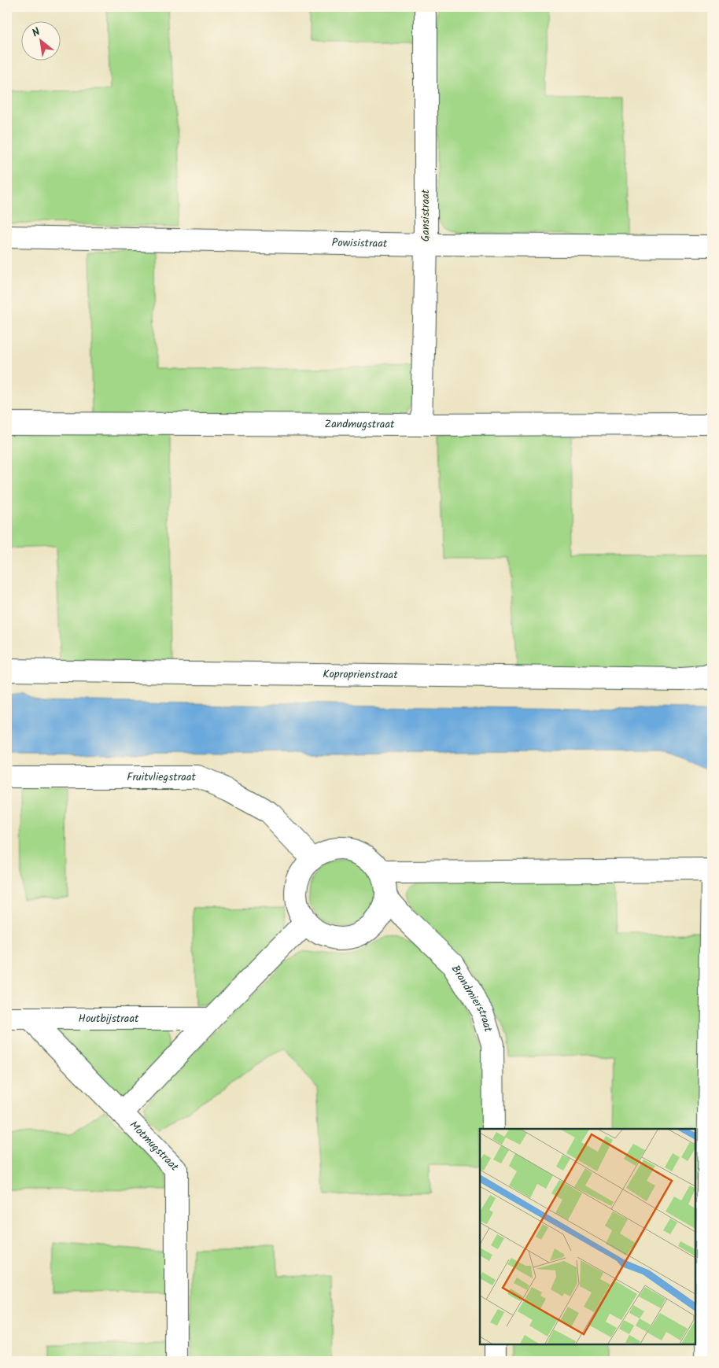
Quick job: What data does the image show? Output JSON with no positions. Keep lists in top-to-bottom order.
{
  "streets": {
    "street": [
      "Gansistraat",
      "Powisistraat",
      "Zandmugstraat",
      "Koproprienstraat",
      "Fruitvliegstraat",
      "Brandmierstraat",
      "Houtbijstraat",
      "Motmugstraat"
    ]
  },
  "crossings": [
    ["Gansistraat", "Powisistraat"],
    ["Gansistraat", "Zandmugstraat"],
    ["Fruitvliegstraat", "Brandmierstraat"],
    ["Houtbijstraat", "Motmugstraat"]
  ],
  "north": "top left"
}
